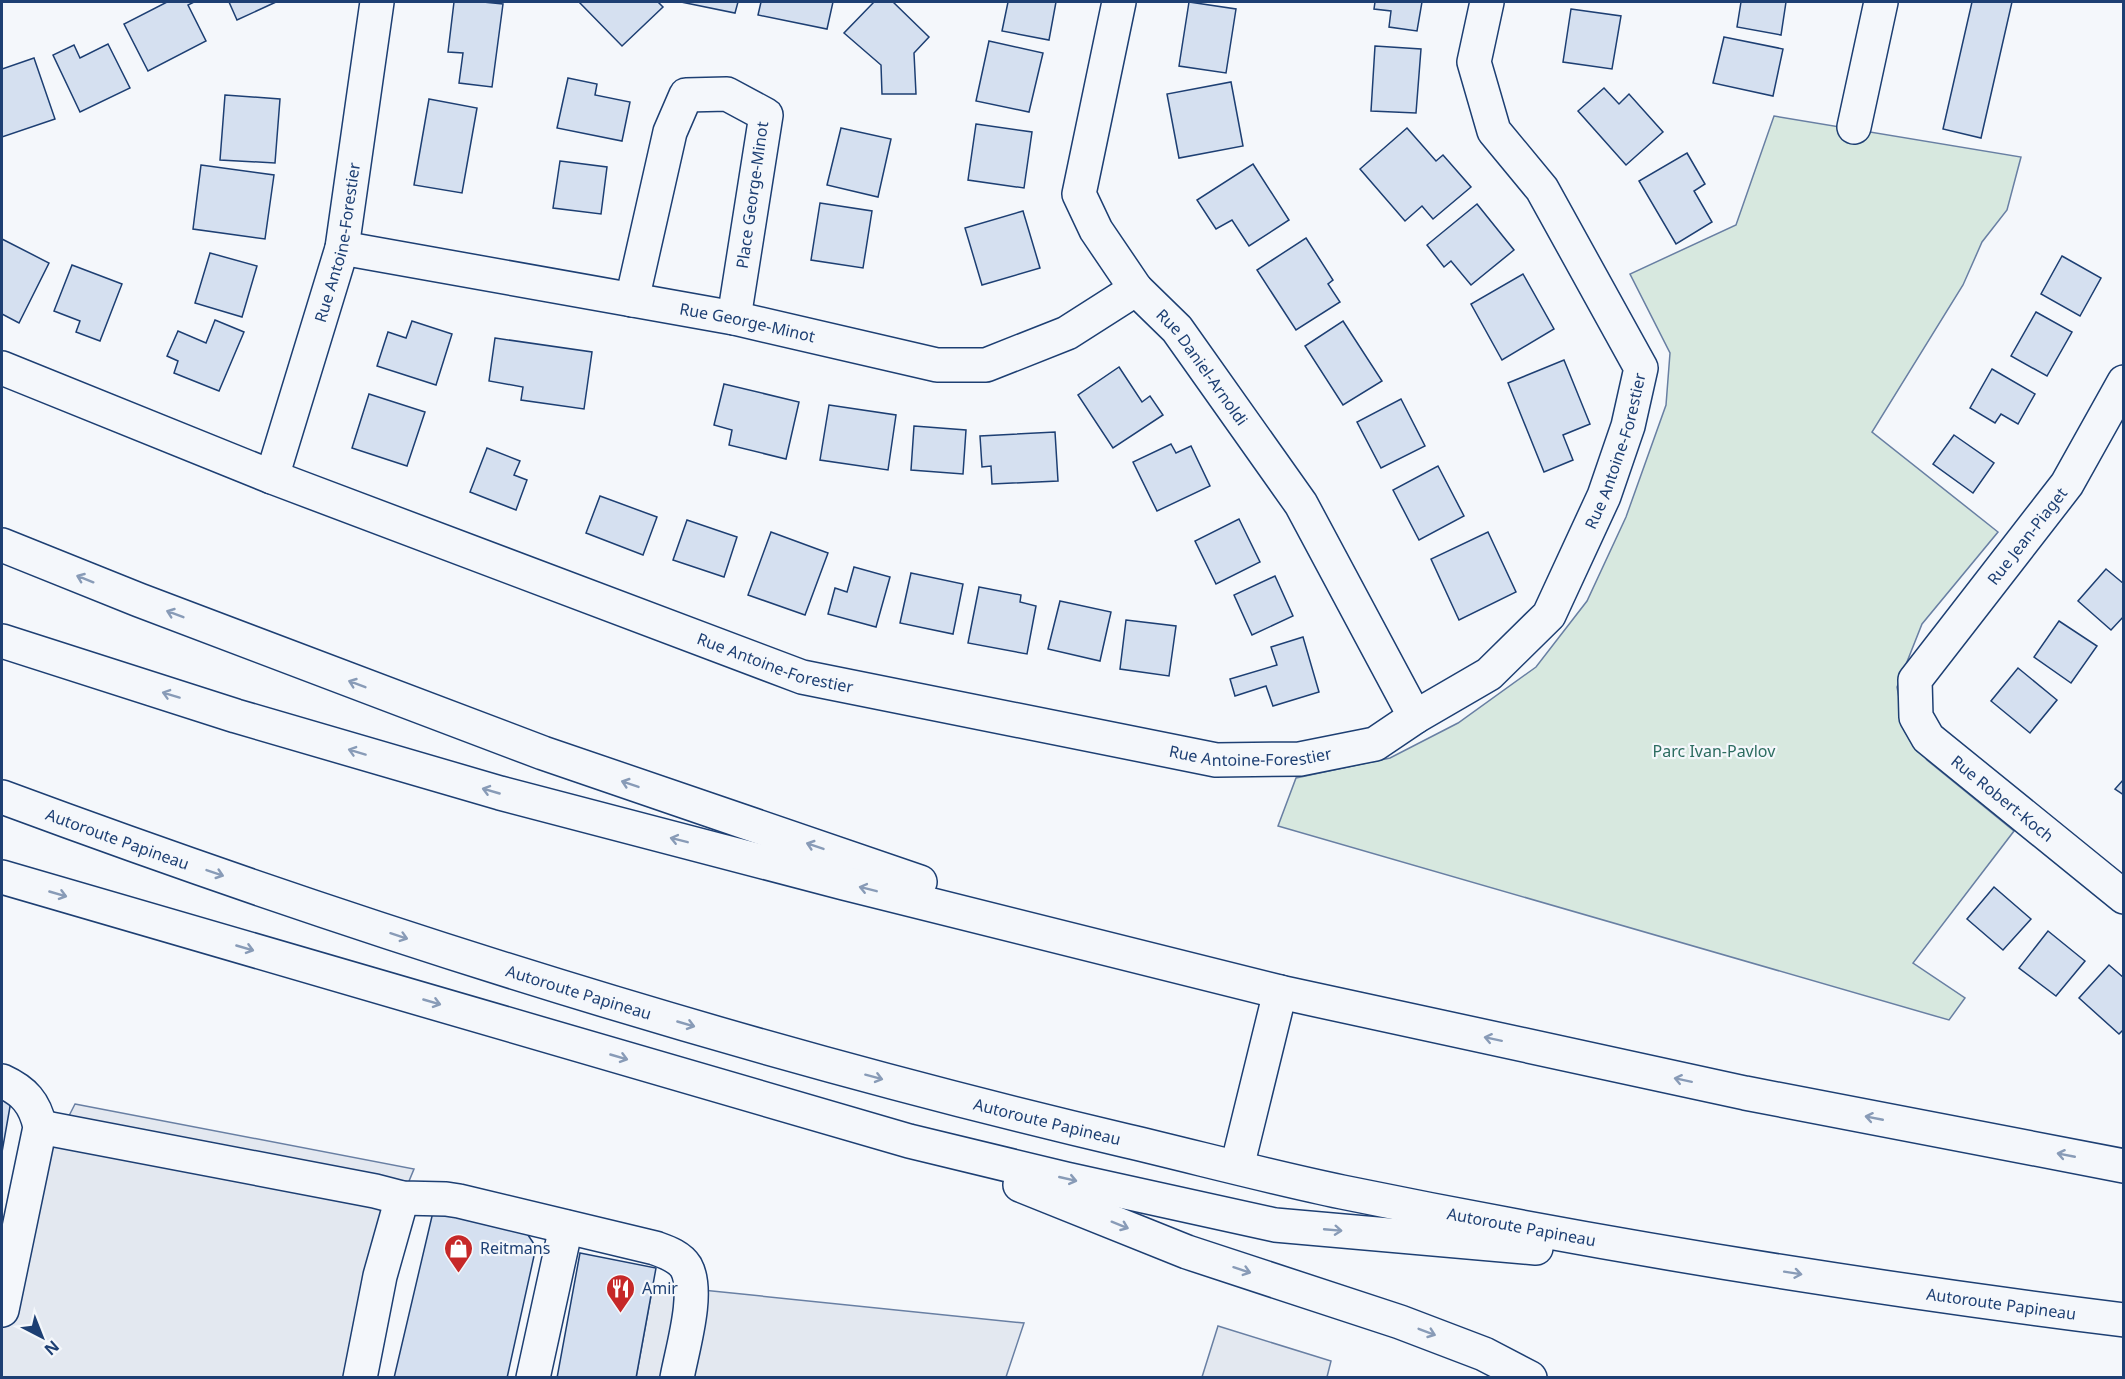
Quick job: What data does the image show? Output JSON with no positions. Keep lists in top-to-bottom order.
{
  "streets": {
    "main road": [
      "Place George-Minot",
      "Rue Antoine-Forestier",
      "Rue George-Minot",
      "Rue Daniel-Arnoldi",
      "Rue Jean-Piaget",
      "Rue Robert-Koch",
      "Autoroute Papineau"
    ]
  },
  "crossings": [
    ["Place George-Minot", "Rue George-Minot"],
    ["Rue Antoine-Forestier", "Rue George-Minot"],
    ["Rue Antoine-Forestier", "Rue Daniel-Arnoldi"],
    ["Rue George-Minot", "Rue Daniel-Arnoldi"],
    ["Rue Jean-Piaget", "Rue Robert-Koch"]
  ],
  "parks": ["Parc Ivan-Pavlov"],
  "places": {
    "shop": ["Reitmans"],
    "restaurant": ["Amir"]
  },
  "north": "bottom right"
}
